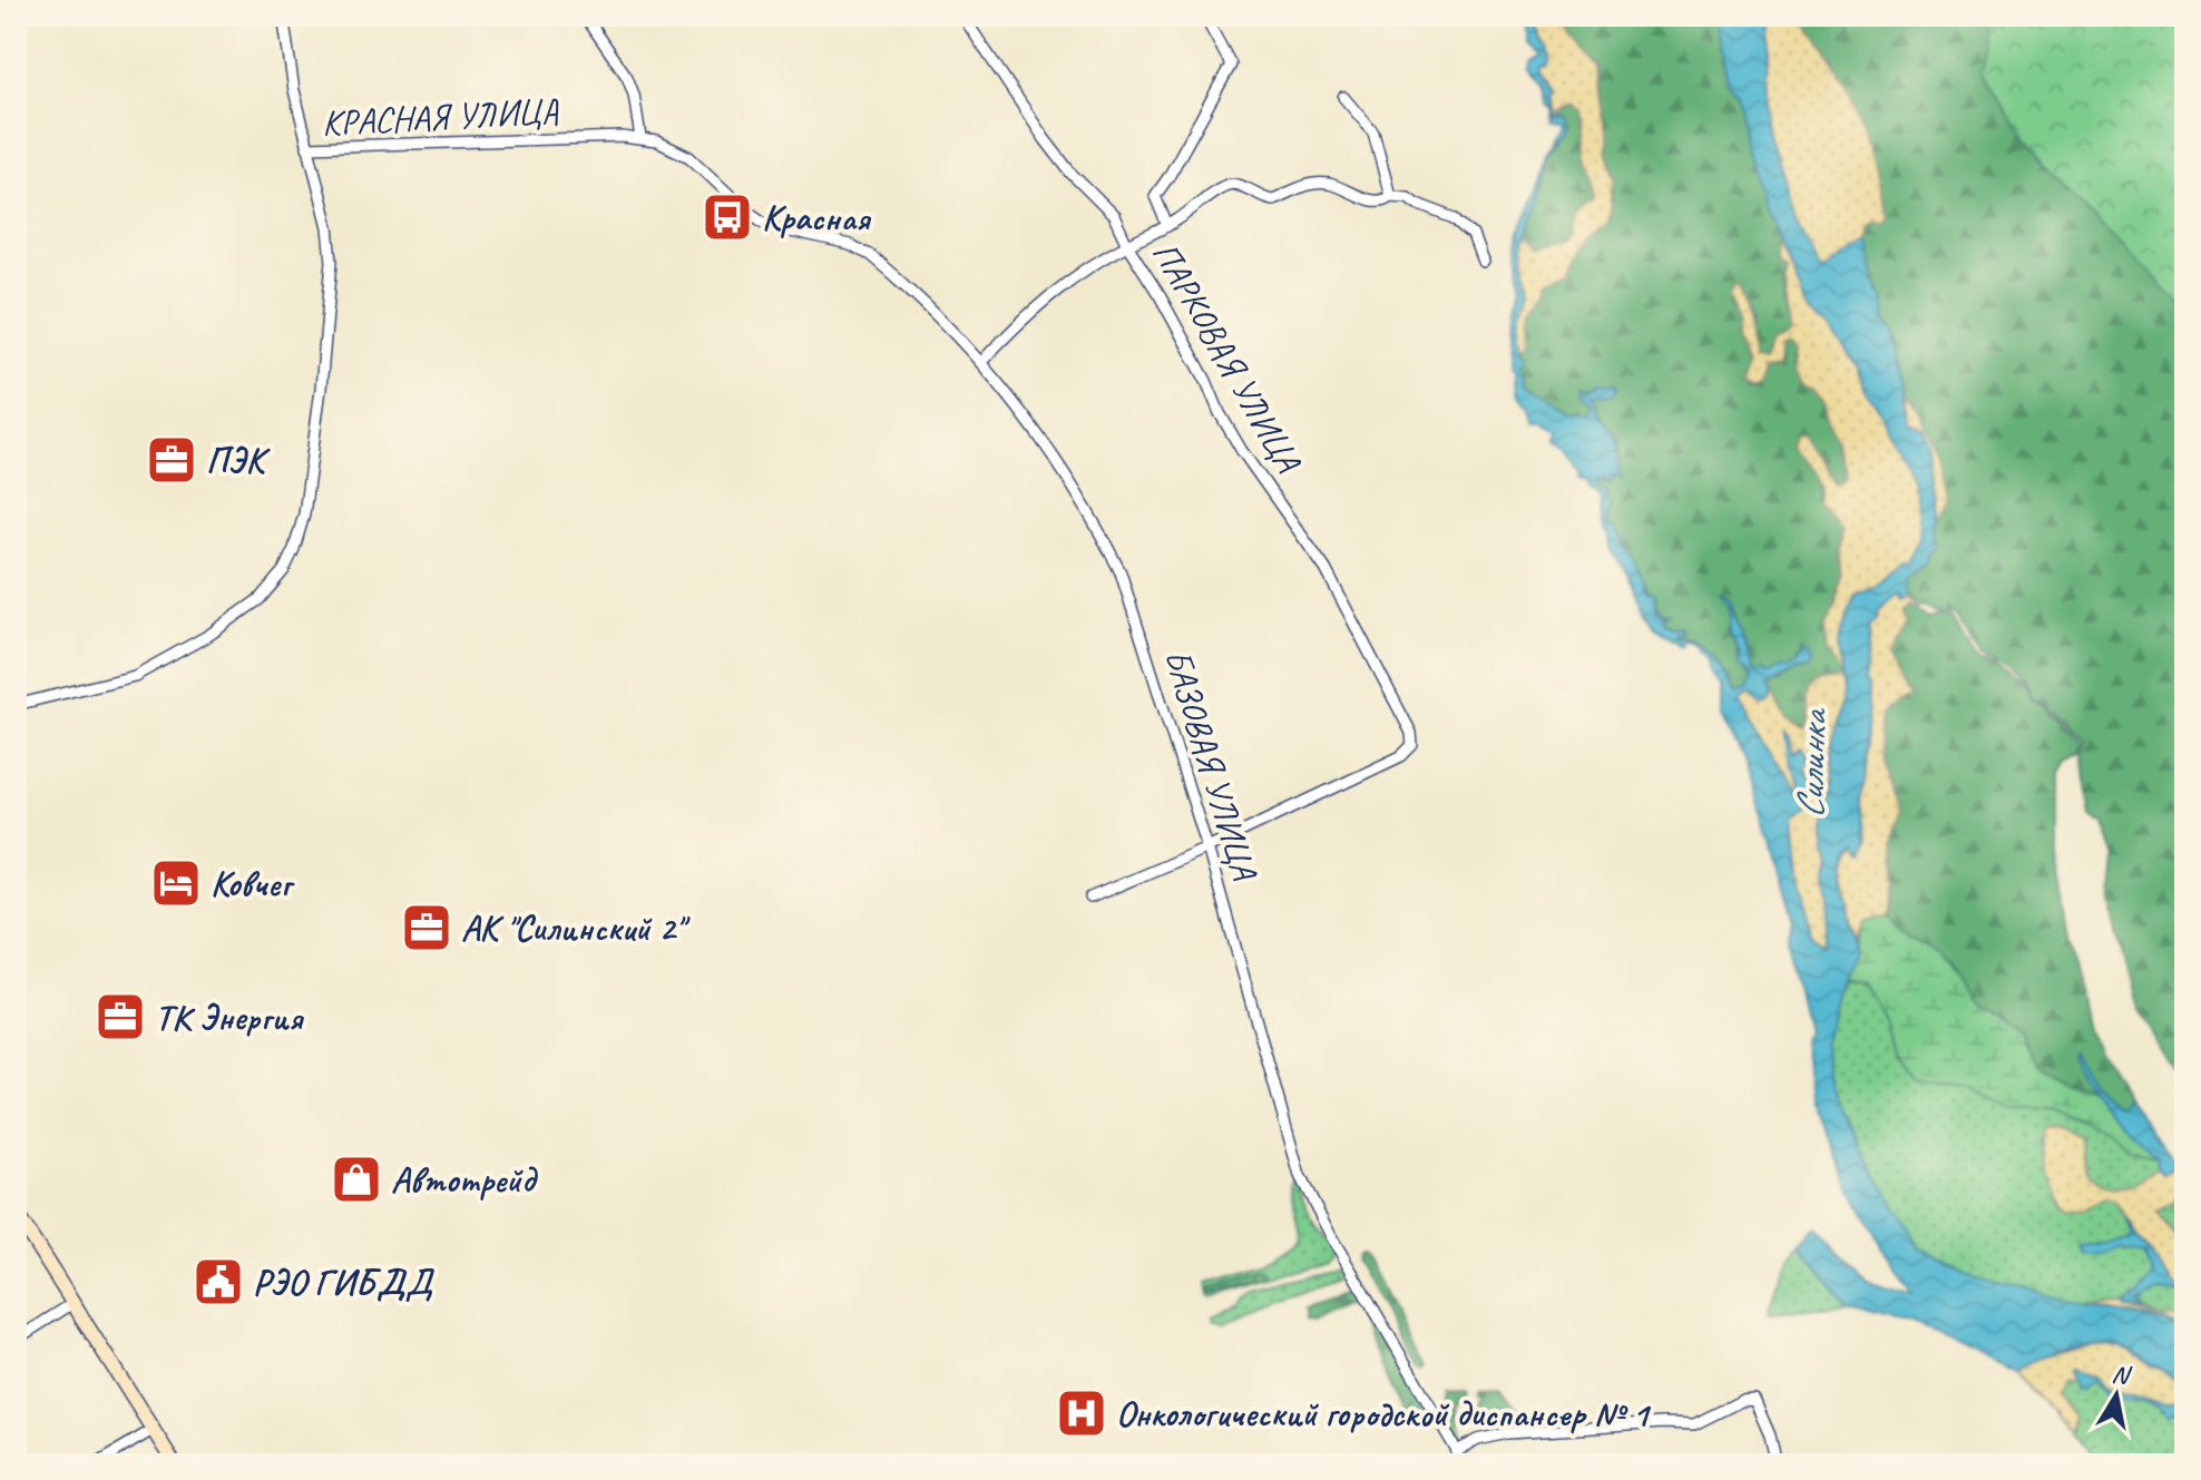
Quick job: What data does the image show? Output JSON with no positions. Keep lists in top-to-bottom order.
{
  "streets": {
    "street": ["КРАСНАЯ УЛИЦА", "ПАРКОВАЯ УЛИЦА", "БАЗОВАЯ УЛИЦА"]
  },
  "crossings": [
    ["КРАСНАЯ УЛИЦА", "БАЗОВАЯ УЛИЦА"],
    ["ПАРКОВАЯ УЛИЦА", "БАЗОВАЯ УЛИЦА"]
  ],
  "water": ["Силинка"],
  "places": {
    "bus stop": ["Красная"],
    "office": ["ПЭК", "АК \"Силинский 2\"", "ТК Энергия"],
    "hotel": ["Ковчег"],
    "shop": ["Автотрейд"],
    "public building": ["РЭО ГИБДД"],
    "hospital": ["Онкологический городской диспансер № 1"]
  },
  "north": "top"
}
